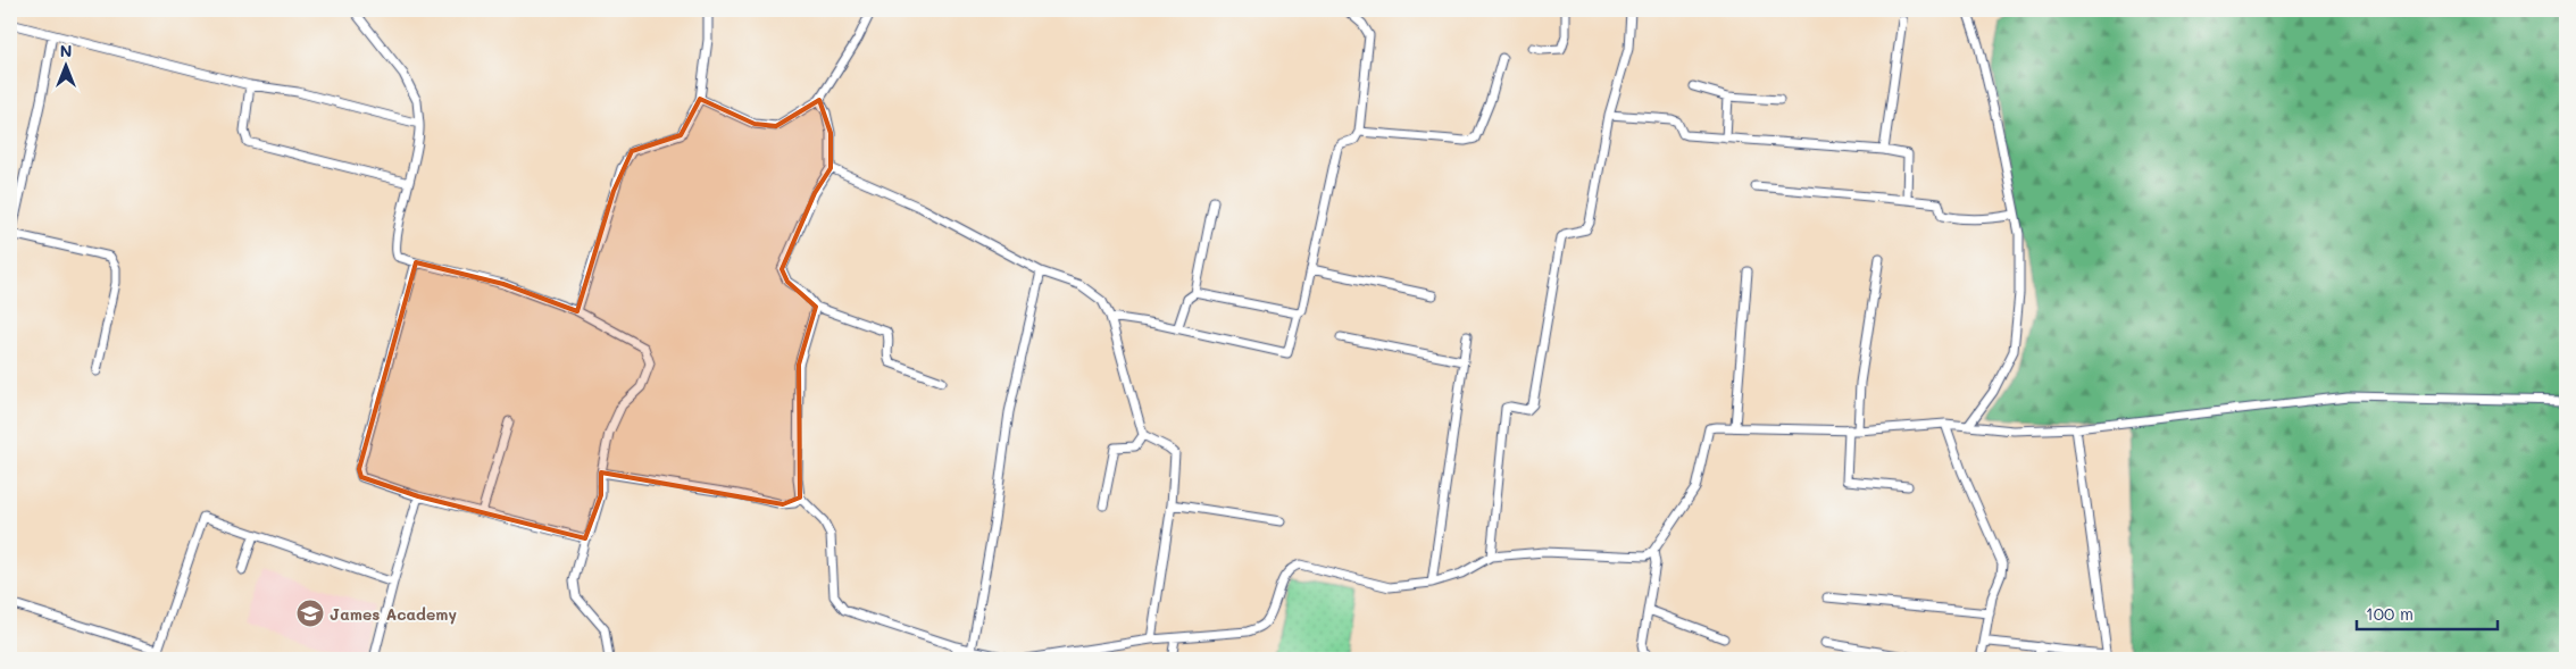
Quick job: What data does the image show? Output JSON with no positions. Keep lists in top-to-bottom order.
{
  "places": {
    "school or university": ["James Academy"]
  },
  "scale_bar": "100 m",
  "north": "top"
}
